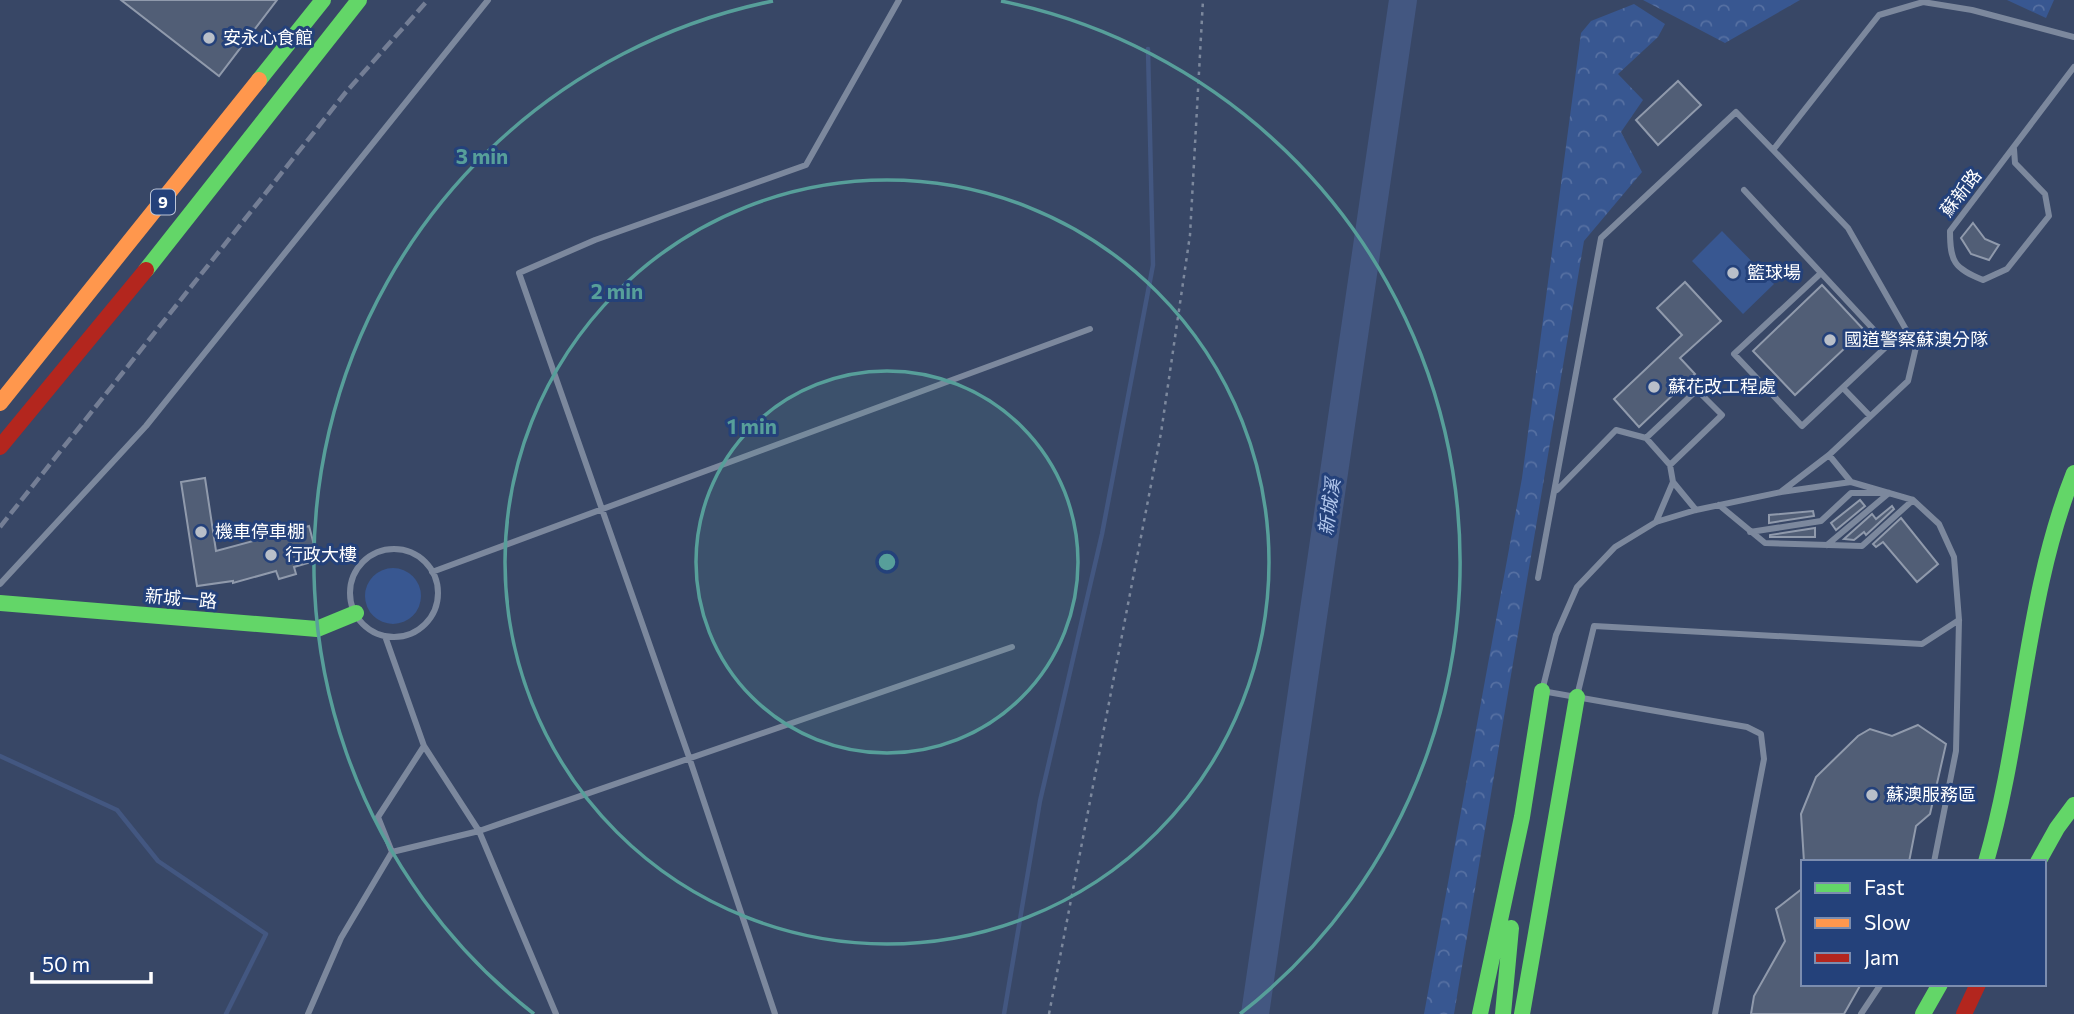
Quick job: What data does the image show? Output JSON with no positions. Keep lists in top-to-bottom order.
{
  "streets": {
    "main road": ["9", "新城一路"],
    "lane": ["蘇新路"]
  },
  "water": ["新城溪"],
  "places": [
    "安永心食館",
    "籃球場",
    "國道警察蘇澳分隊",
    "蘇花改工程處",
    "機車停車棚",
    "行政大樓",
    "蘇澳服務區"
  ],
  "legend": ["Fast", "Slow", "Jam"],
  "scale_bar": "50 m",
  "rings": ["3 min", "2 min", "1 min"]
}
